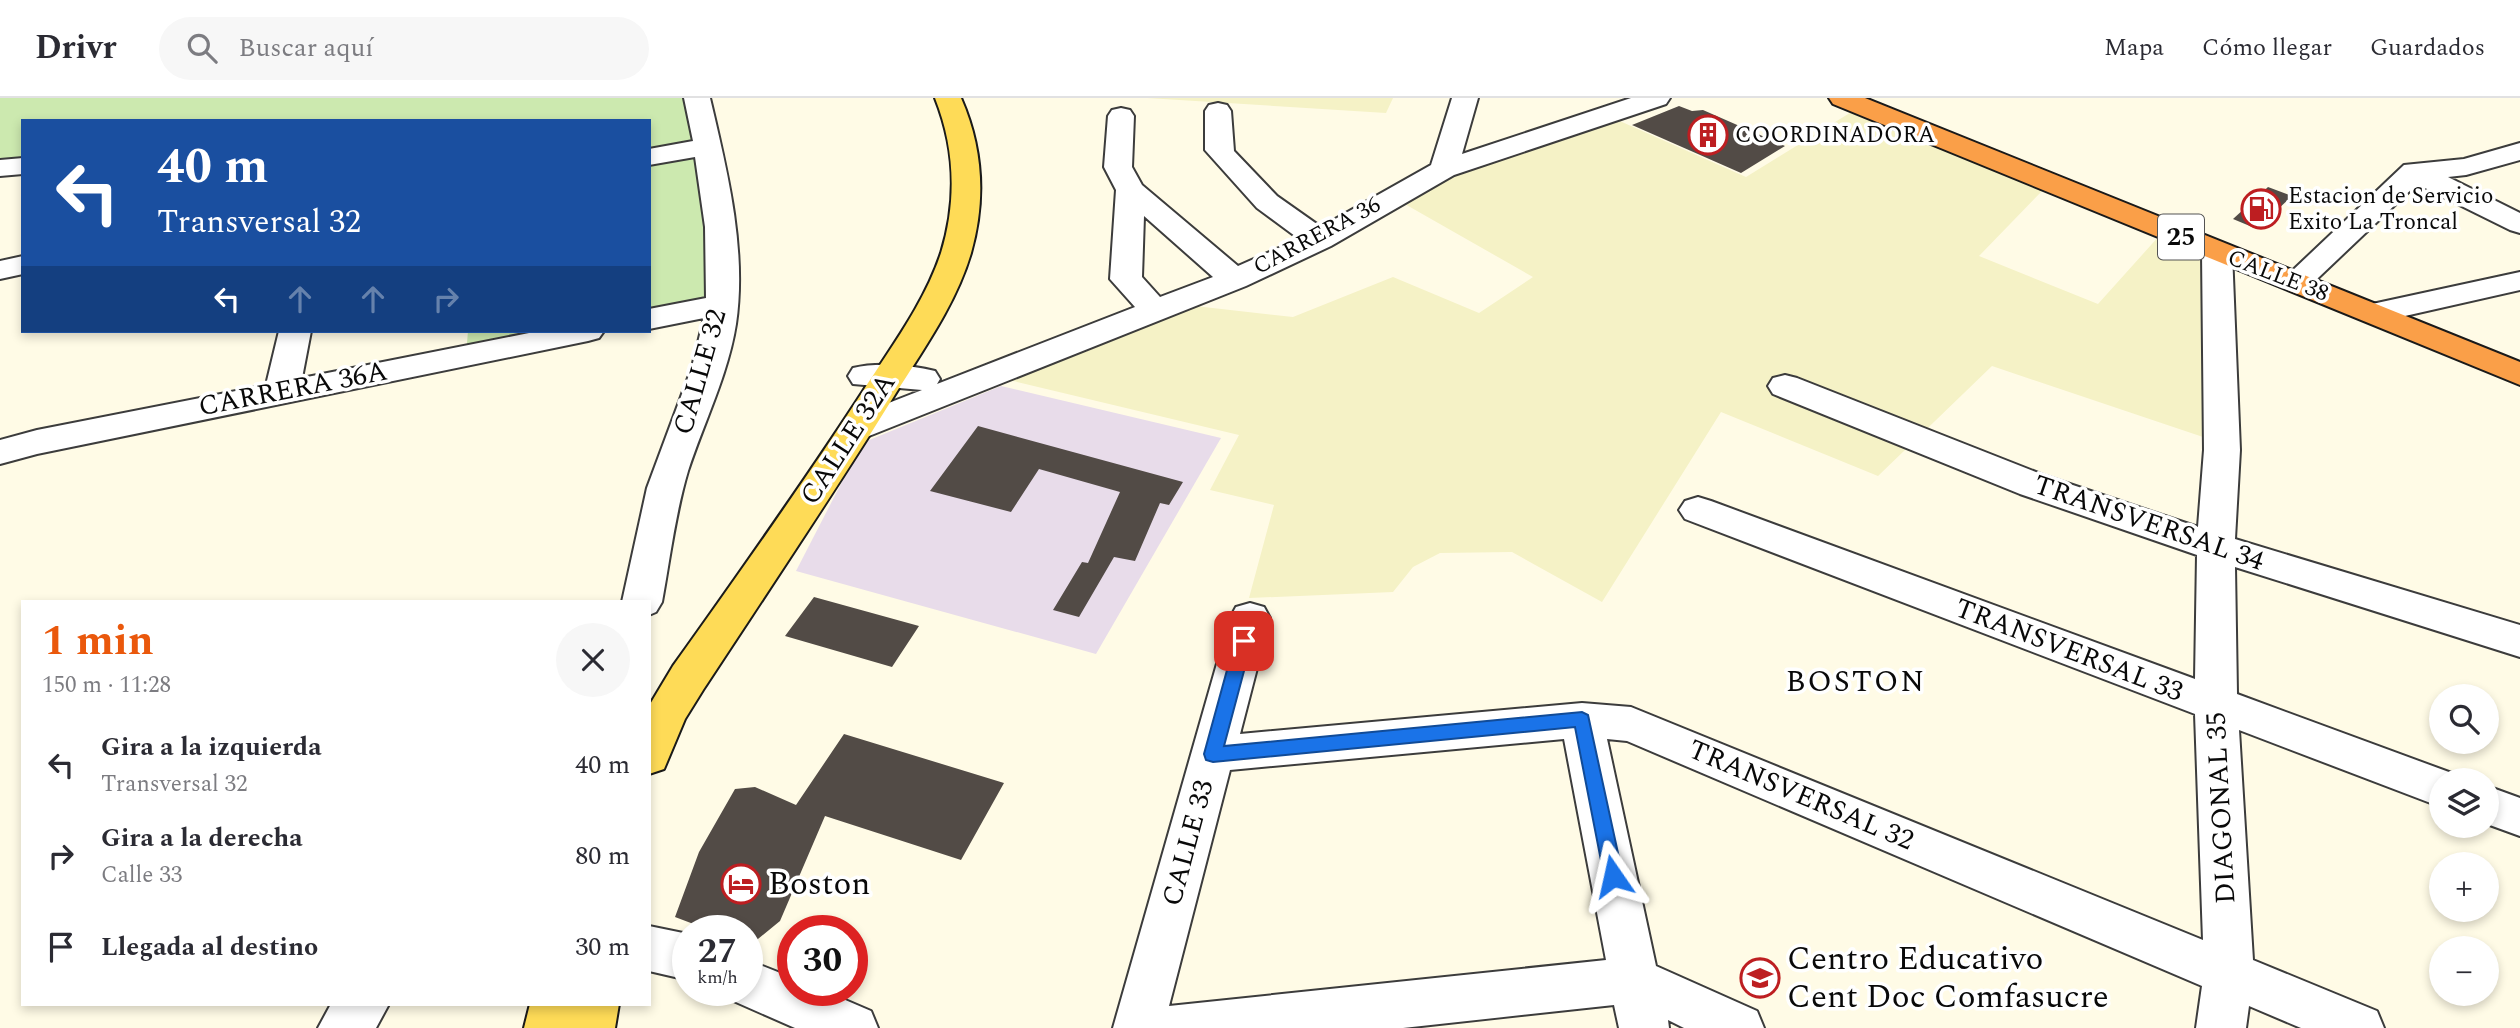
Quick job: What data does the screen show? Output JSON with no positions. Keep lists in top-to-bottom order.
{
  "streets": {
    "highway": ["25", "CALLE 38"],
    "main road": ["CALLE 32A"],
    "street": [
      "CARRERA 36",
      "CALLE 32",
      "CARRERA 36A",
      "TRANSVERSAL 34",
      "TRANSVERSAL 33",
      "TRANSVERSAL 32",
      "DIAGONAL 35",
      "CALLE 33"
    ]
  },
  "crossings": [
    ["CARRERA 36", "CALLE 32A"],
    ["CALLE 38", "DIAGONAL 35"],
    ["TRANSVERSAL 34", "DIAGONAL 35"],
    ["TRANSVERSAL 33", "DIAGONAL 35"],
    ["TRANSVERSAL 32", "DIAGONAL 35"],
    ["TRANSVERSAL 32", "CALLE 33"]
  ],
  "districts": ["BOSTON"],
  "places": {
    "building": ["COORDINADORA"],
    "fuel station": ["Estacion de Servicio Exito La Troncal"],
    "hotel": ["Boston"],
    "school or university": ["Centro Educativo Cent Doc Comfasucre"]
  },
  "page": {
    "header": "Drivr",
    "search": "Buscar aquí",
    "nav": ["Mapa", "Cómo llegar", "Guardados"],
    "turn": ["40 m", "Transversal 32"],
    "heading": ["1 min", "150 m · 11:28"],
    "map_buttons": ["+", "−"],
    "list": [
      {
        "name": "Gira a la izquierda",
        "note": "Transversal 32",
        "value": "40 m"
      },
      {
        "name": "Gira a la derecha",
        "note": "Calle 33",
        "value": "80 m"
      },
      {
        "name": "Llegada al destino",
        "value": "30 m"
      }
    ],
    "speed": "27 km/h",
    "limit": "30"
  }
}
